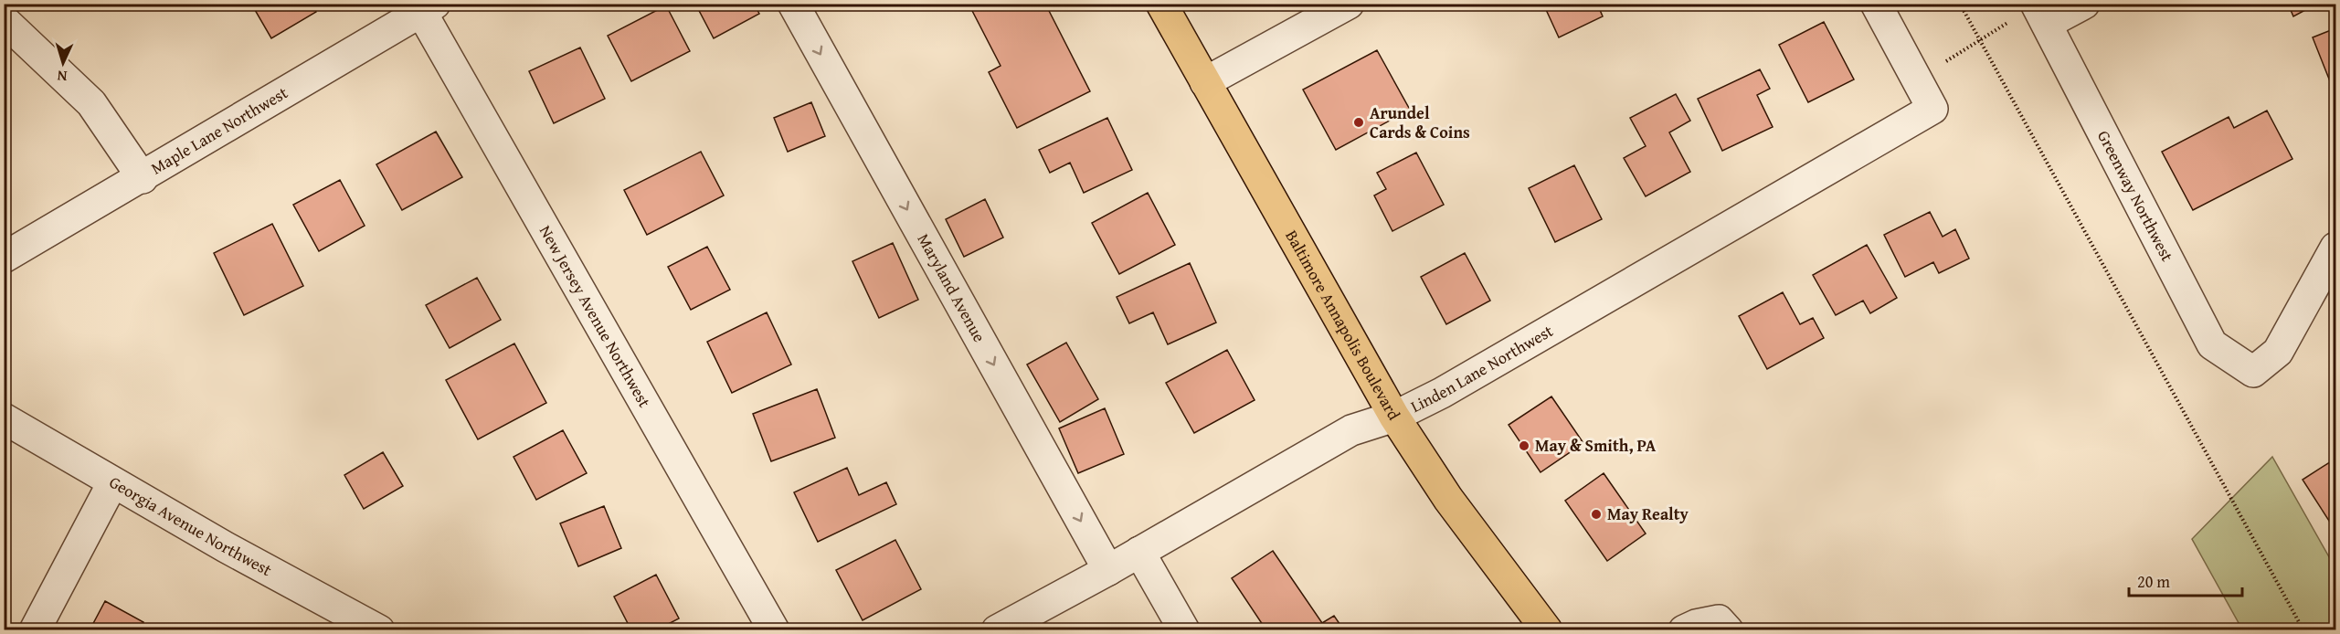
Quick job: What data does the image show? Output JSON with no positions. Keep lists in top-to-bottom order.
{
  "streets": {
    "main road": ["Baltimore Annapolis Boulevard"],
    "street": [
      "Maple Lane Northwest",
      "Greenway Northwest",
      "Maryland Avenue",
      "New Jersey Avenue Northwest",
      "Linden Lane Northwest",
      "Georgia Avenue Northwest"
    ]
  },
  "crossings": [
    ["Maple Lane Northwest", "New Jersey Avenue Northwest"],
    ["Maryland Avenue", "Linden Lane Northwest"],
    ["Baltimore Annapolis Boulevard", "Linden Lane Northwest"]
  ],
  "one_way": ["Maryland Avenue"],
  "places": ["Arundel Cards & Coins", "May & Smith, PA", "May Realty"],
  "scale_bar": "20 m",
  "north": "bottom"
}
